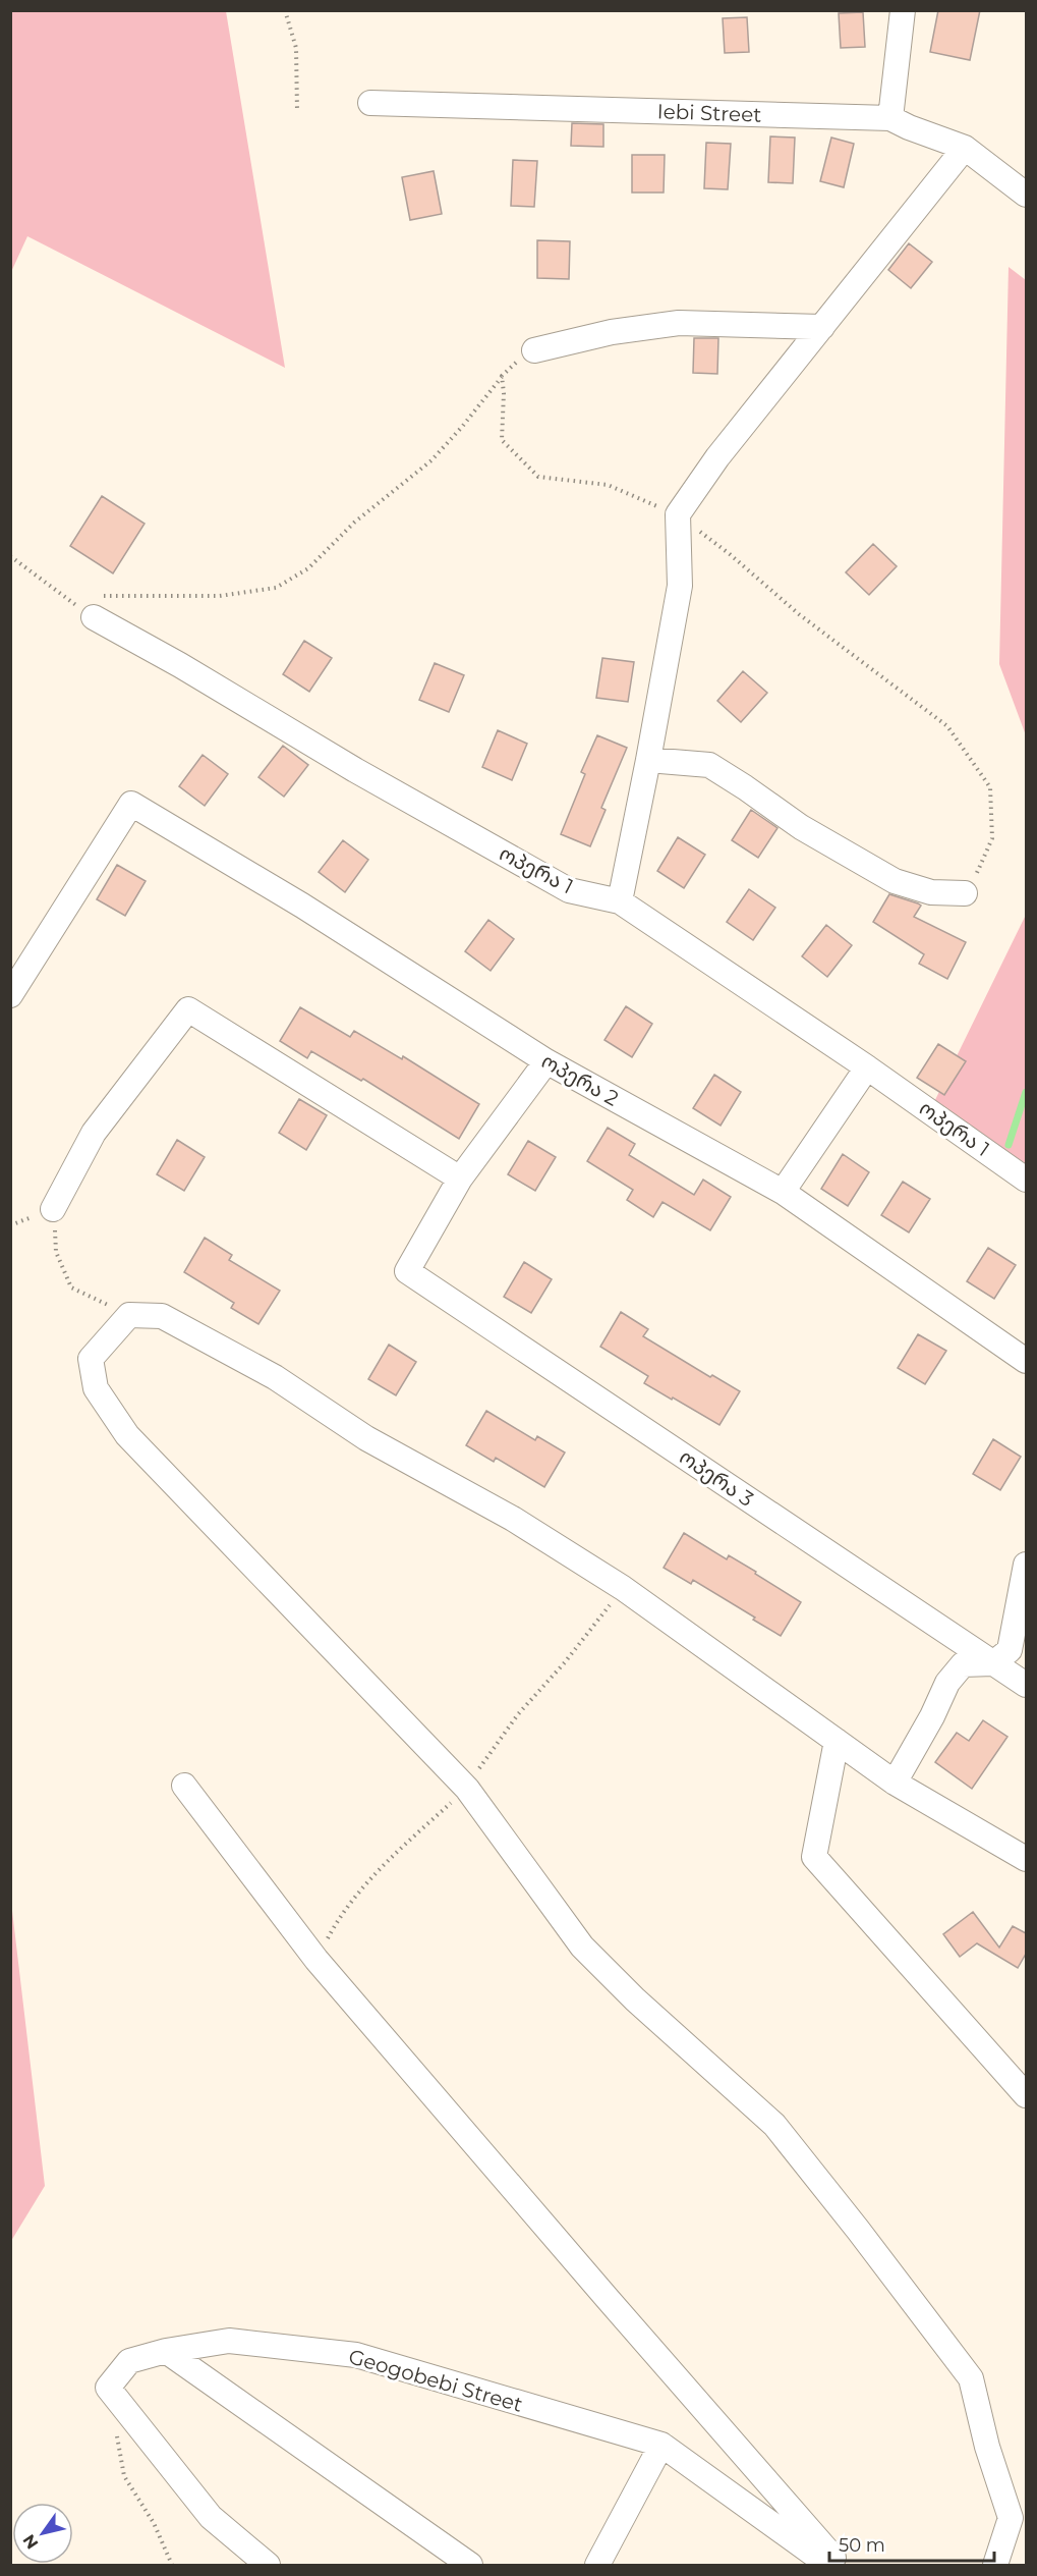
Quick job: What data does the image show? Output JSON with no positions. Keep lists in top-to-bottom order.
{
  "streets": {
    "street": [
      "Iebi Street",
      "ოპერა 1",
      "ოპერა 2",
      "ოპერა 3",
      "Geogobebi Street"
    ]
  },
  "scale_bar": "50 m",
  "north": "bottom left"
}
